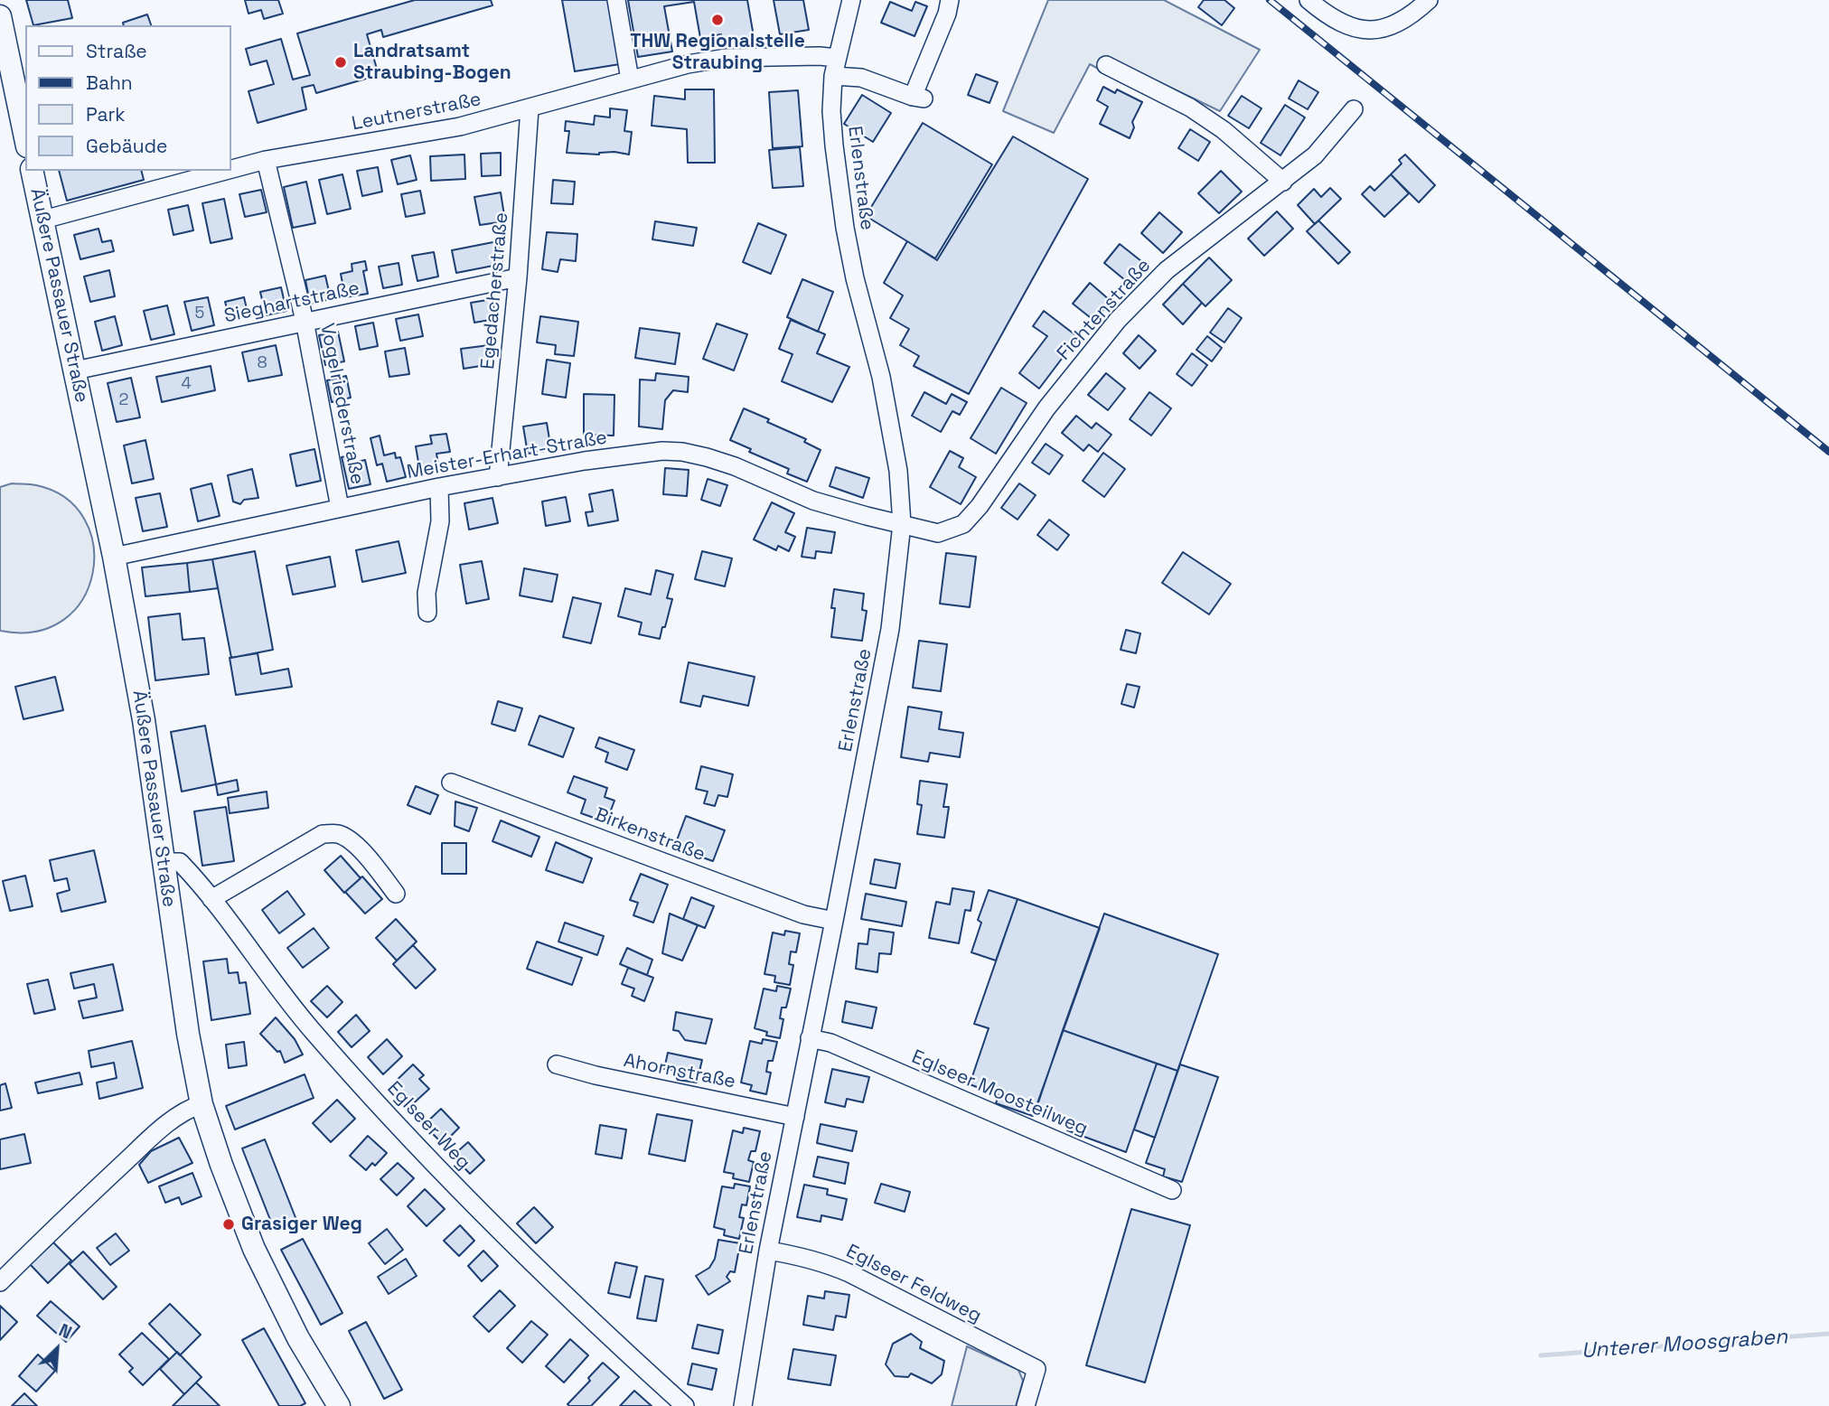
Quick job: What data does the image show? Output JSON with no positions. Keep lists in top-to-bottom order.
{
  "streets": {
    "main road": ["Äußere Passauer Straße"],
    "street": [
      "Leutnerstraße",
      "Erlenstraße",
      "Egedacherstraße",
      "Sieghartstraße",
      "Fichtenstraße",
      "Vogelriederstraße",
      "Meister-Erhart-Straße",
      "Birkenstraße",
      "Ahornstraße",
      "Eglseer Moosteilweg",
      "Eglseer Weg",
      "Eglseer Feldweg"
    ]
  },
  "crossings": [
    ["Leutnerstraße", "Erlenstraße"],
    ["Leutnerstraße", "Egedacherstraße"],
    ["Leutnerstraße", "Äußere Passauer Straße"],
    ["Leutnerstraße", "Vogelriederstraße"],
    ["Erlenstraße", "Fichtenstraße"],
    ["Erlenstraße", "Meister-Erhart-Straße"],
    ["Erlenstraße", "Birkenstraße"],
    ["Erlenstraße", "Ahornstraße"],
    ["Erlenstraße", "Eglseer Moosteilweg"],
    ["Erlenstraße", "Eglseer Feldweg"],
    ["Egedacherstraße", "Sieghartstraße"],
    ["Egedacherstraße", "Meister-Erhart-Straße"],
    ["Äußere Passauer Straße", "Sieghartstraße"],
    ["Äußere Passauer Straße", "Meister-Erhart-Straße"],
    ["Äußere Passauer Straße", "Eglseer Weg"],
    ["Sieghartstraße", "Vogelriederstraße"],
    ["Fichtenstraße", "Meister-Erhart-Straße"],
    ["Vogelriederstraße", "Meister-Erhart-Straße"]
  ],
  "water": ["Unterer Moosgraben"],
  "places": ["THW Regionalstelle Straubing", "Landratsamt Straubing-Bogen", "Grasiger Weg"],
  "house_numbers": [
    "5",
    "8",
    "4",
    "2"
  ],
  "legend": [
    "Straße",
    "Bahn",
    "Park",
    "Gebäude"
  ],
  "north": "top right"
}
